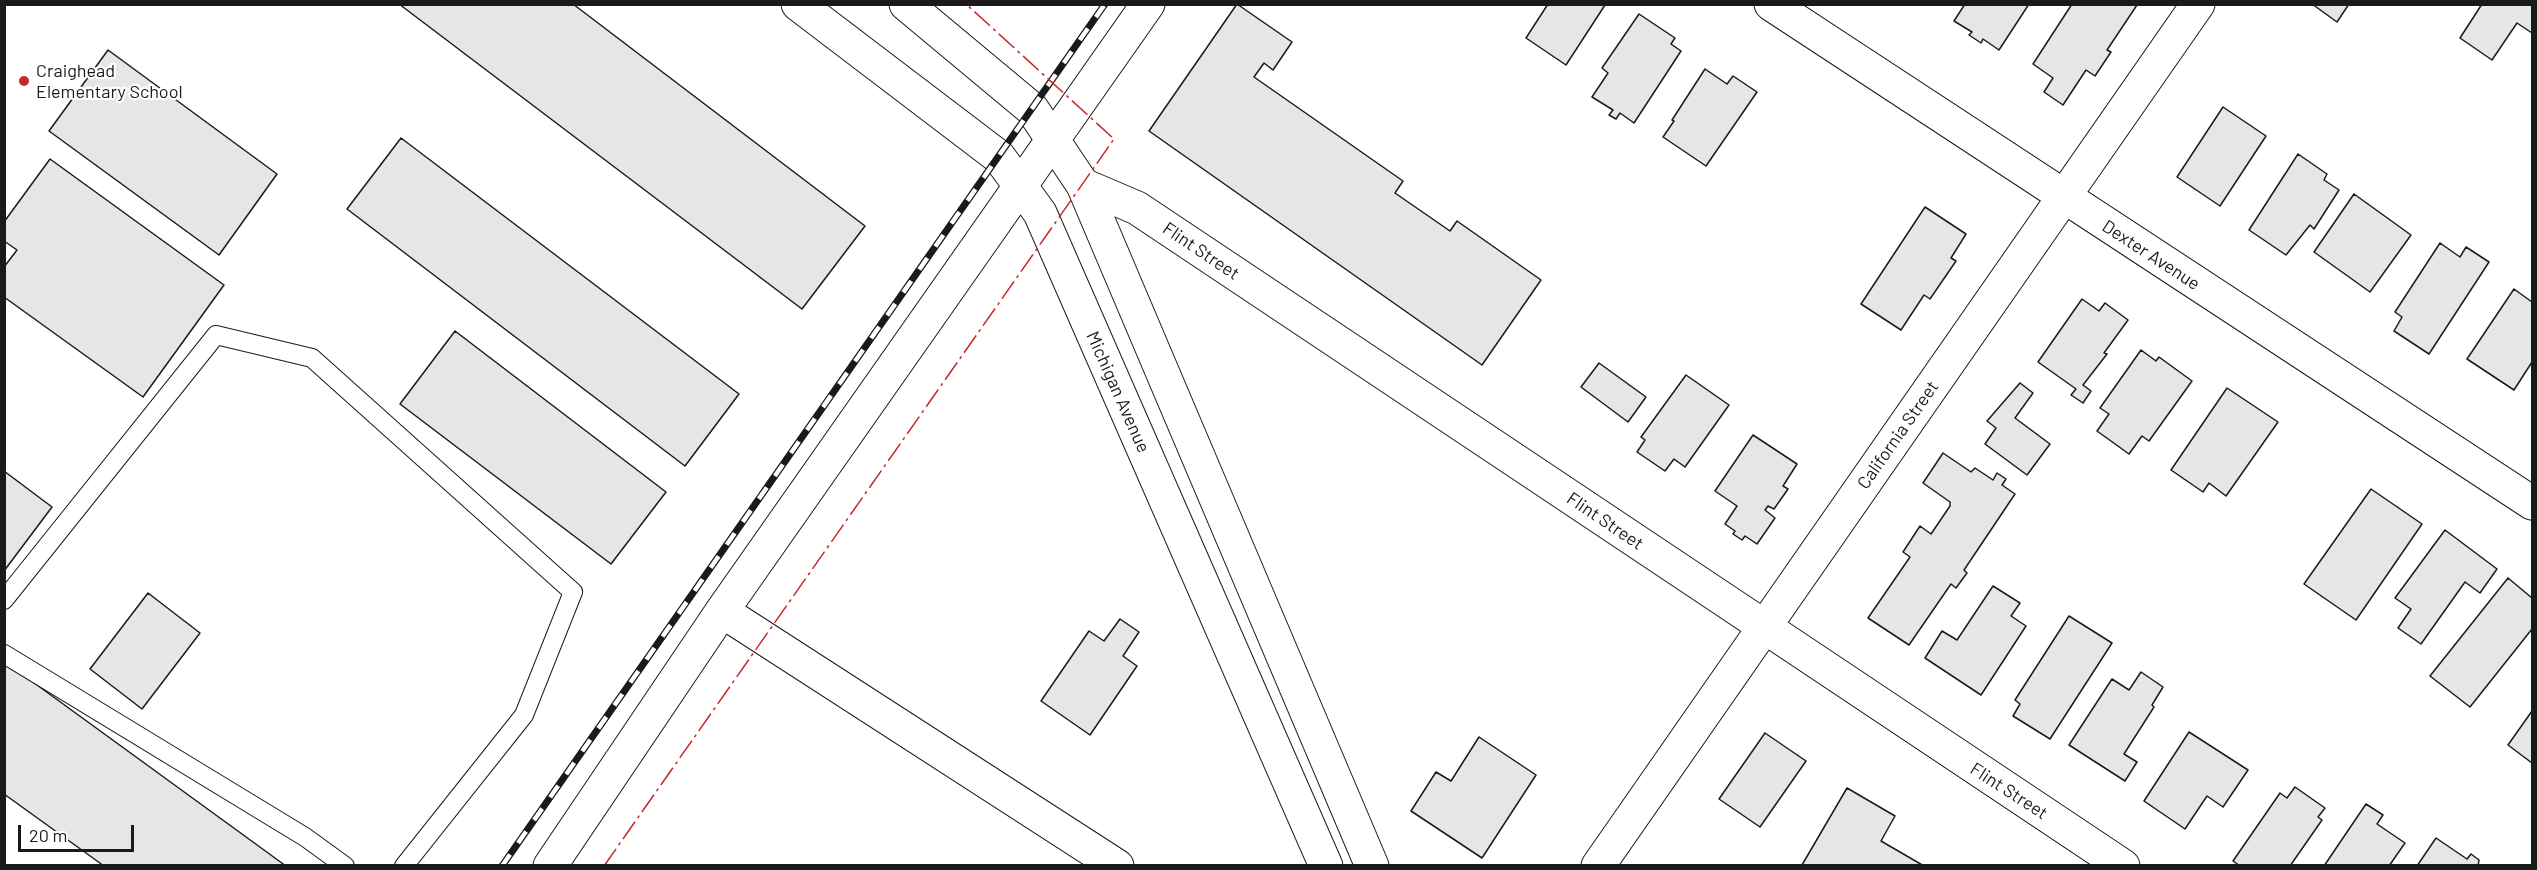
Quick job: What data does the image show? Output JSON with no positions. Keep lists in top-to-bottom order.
{
  "streets": {
    "street": [
      "Flint Street",
      "Dexter Avenue",
      "Michigan Avenue",
      "California Street"
    ]
  },
  "crossings": [
    ["Flint Street", "California Street"],
    ["Dexter Avenue", "California Street"]
  ],
  "places": ["Craighead Elementary School"],
  "scale_bar": "20 m"
}
